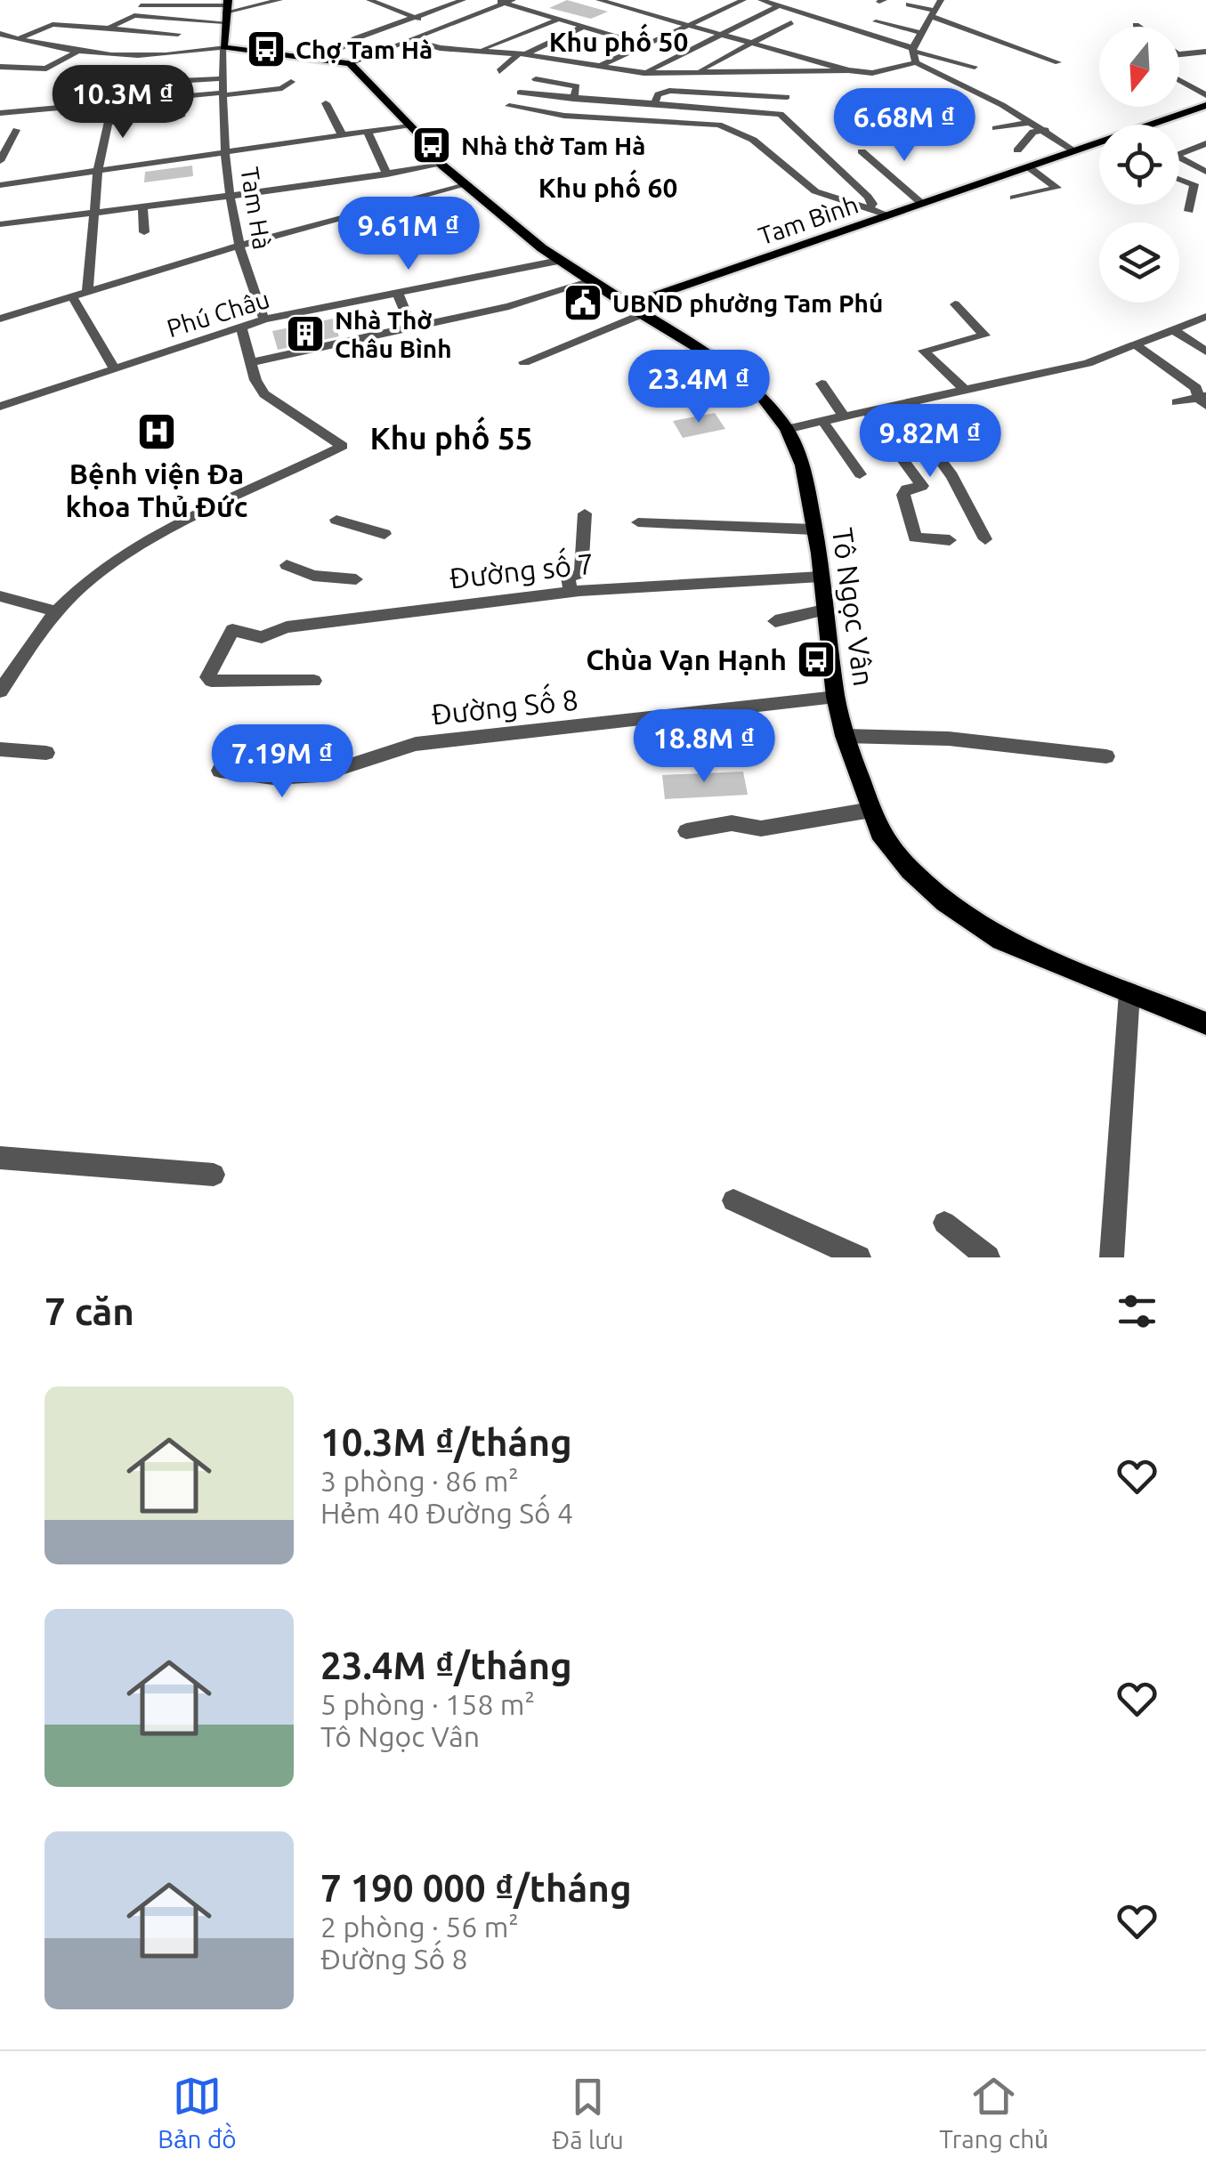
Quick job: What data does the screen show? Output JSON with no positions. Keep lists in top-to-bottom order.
{
  "streets": {
    "main road": ["Tam Bình", "Tô Ngọc Vân"],
    "street": [
      "Tam Hà",
      "Phú Châu",
      "Đường số 7",
      "Đường Số 8"
    ]
  },
  "crossings": [
    ["Tam Hà", "Phú Châu"],
    ["Tam Bình", "Tô Ngọc Vân"],
    ["Phú Châu", "Tô Ngọc Vân"],
    ["Đường số 7", "Tô Ngọc Vân"],
    ["Tô Ngọc Vân", "Đường Số 8"]
  ],
  "districts": ["Khu phố 50", "Khu phố 60", "Khu phố 55"],
  "places": {
    "bus stop": ["Chợ Tam Hà", "Nhà thờ Tam Hà", "Chùa Vạn Hạnh"],
    "public building": ["UBND phường Tam Phú"],
    "building": ["Nhà Thờ Châu Bình"],
    "hospital": ["Bệnh viện Đa khoa Thủ Đức"]
  },
  "north": "bottom",
  "page": {
    "price": [
      "10.3M ₫",
      "6.68M ₫",
      "9.61M ₫",
      "23.4M ₫",
      "9.82M ₫",
      "18.8M ₫",
      "7.19M ₫"
    ],
    "heading": "7 căn",
    "list": [
      {
        "name": "10.3M ₫/tháng",
        "note": "3 phòng · 86 m² · Hẻm 40 Đường Số 4"
      },
      {
        "name": "23.4M ₫/tháng",
        "note": "5 phòng · 158 m² · Tô Ngọc Vân"
      },
      {
        "name": "7 190 000 ₫/tháng",
        "note": "2 phòng · 56 m² · Đường Số 8"
      }
    ],
    "tabs": ["Bản đồ", "Đã lưu", "Trang chủ"]
  }
}
